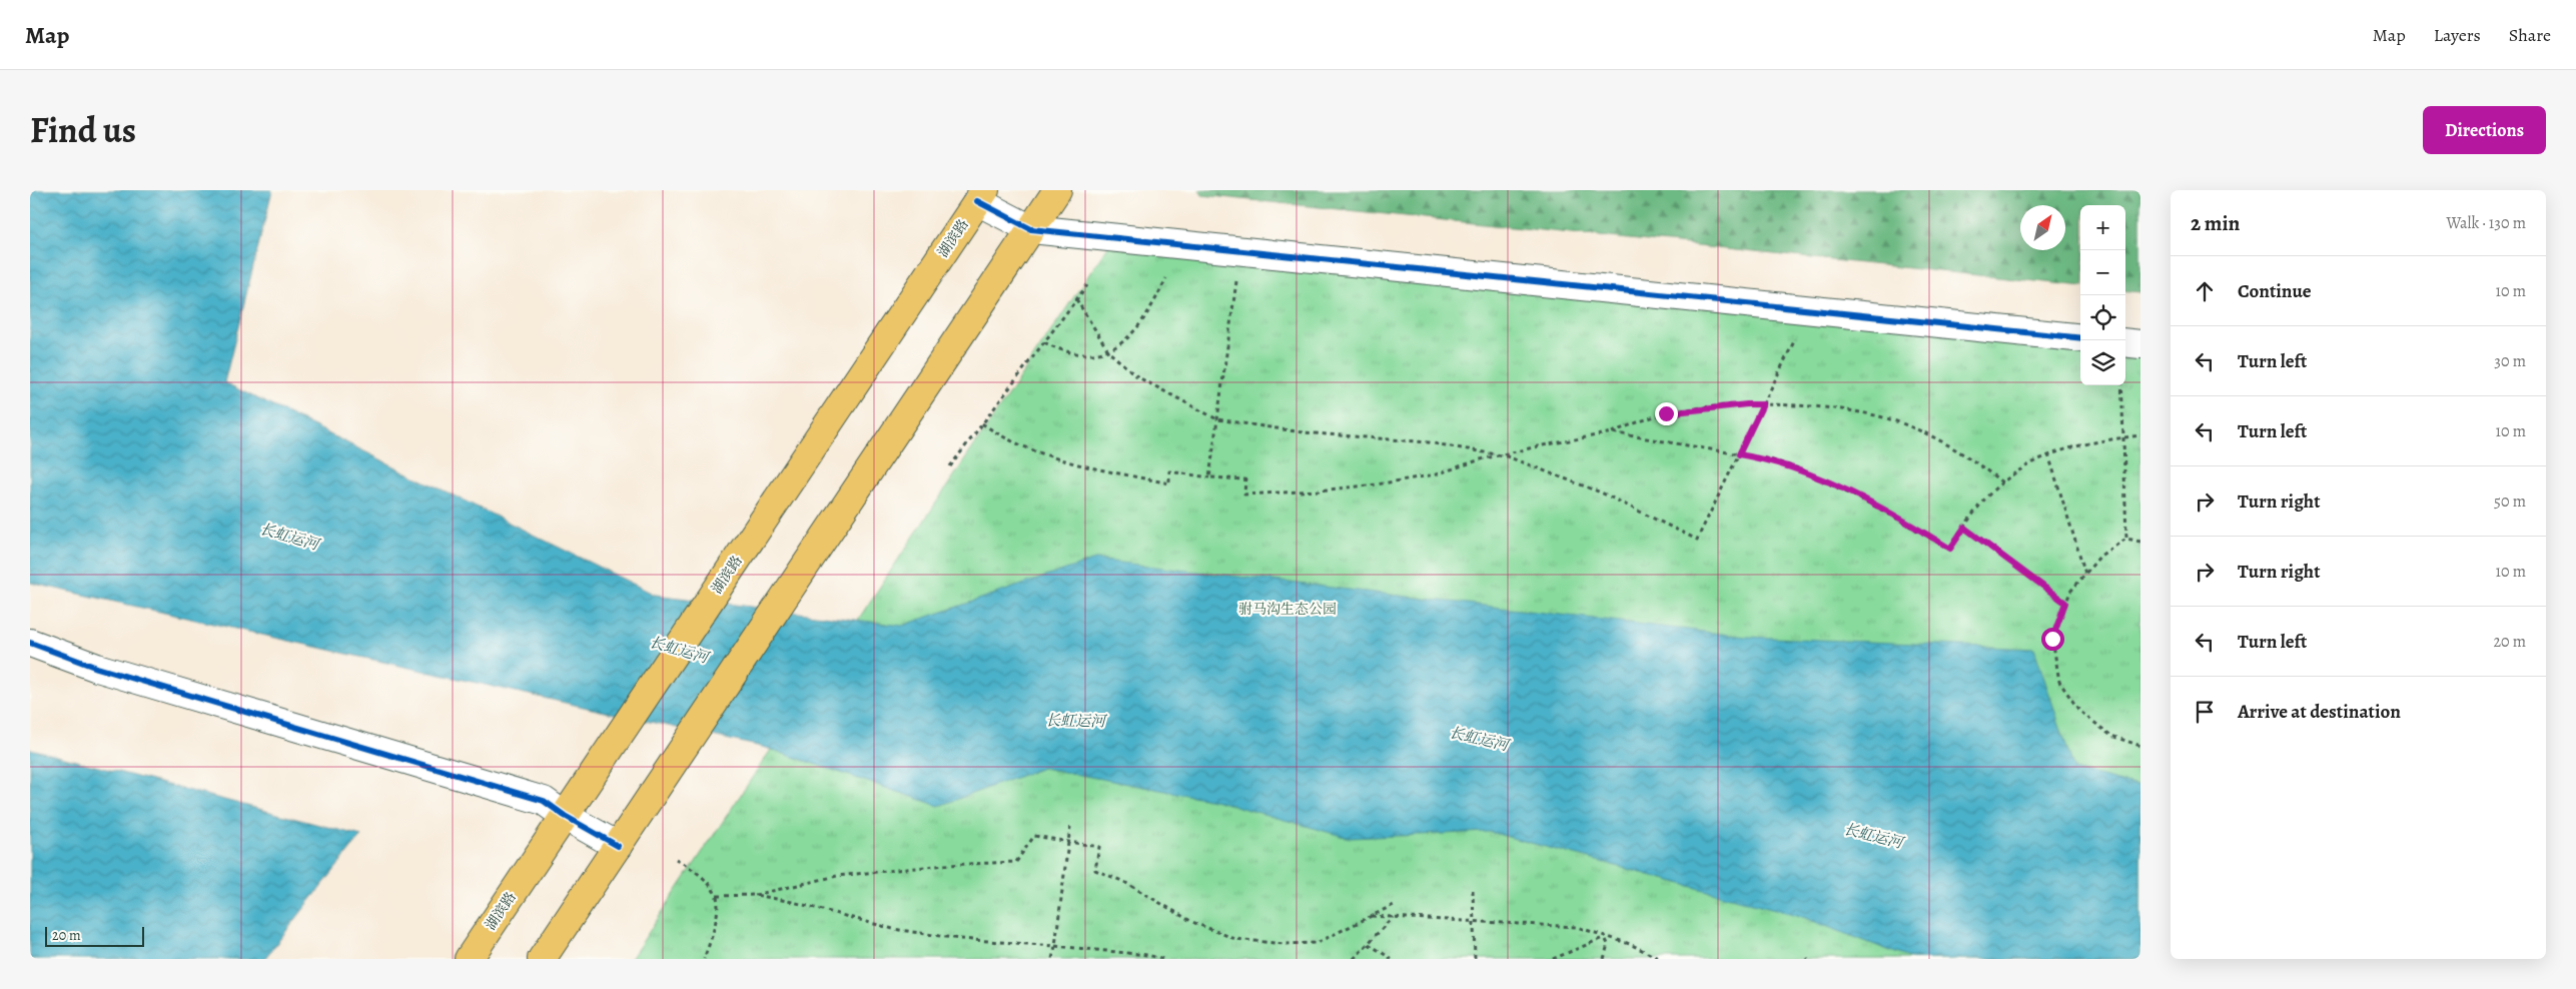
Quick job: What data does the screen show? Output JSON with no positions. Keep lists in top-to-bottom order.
{
  "streets": {
    "main road": ["湖滨路"]
  },
  "water": ["长虹运河"],
  "parks": ["驸马沟生态公园"],
  "scale_bar": "20 m",
  "north": "top right",
  "page": {
    "header": "Map",
    "nav": ["Map", "Layers", "Share"],
    "title": "Find us",
    "buttons": "Directions",
    "heading": ["2 min", "Walk · 130 m"],
    "map_buttons": ["+", "−"],
    "list": [
      ["Continue", "10 m"],
      ["Turn left", "30 m"],
      ["Turn left", "10 m"],
      ["Turn right", "50 m"],
      ["Turn right", "10 m"],
      ["Turn left", "20 m"],
      "Arrive at destination"
    ],
    "scale": "20 m"
  }
}
